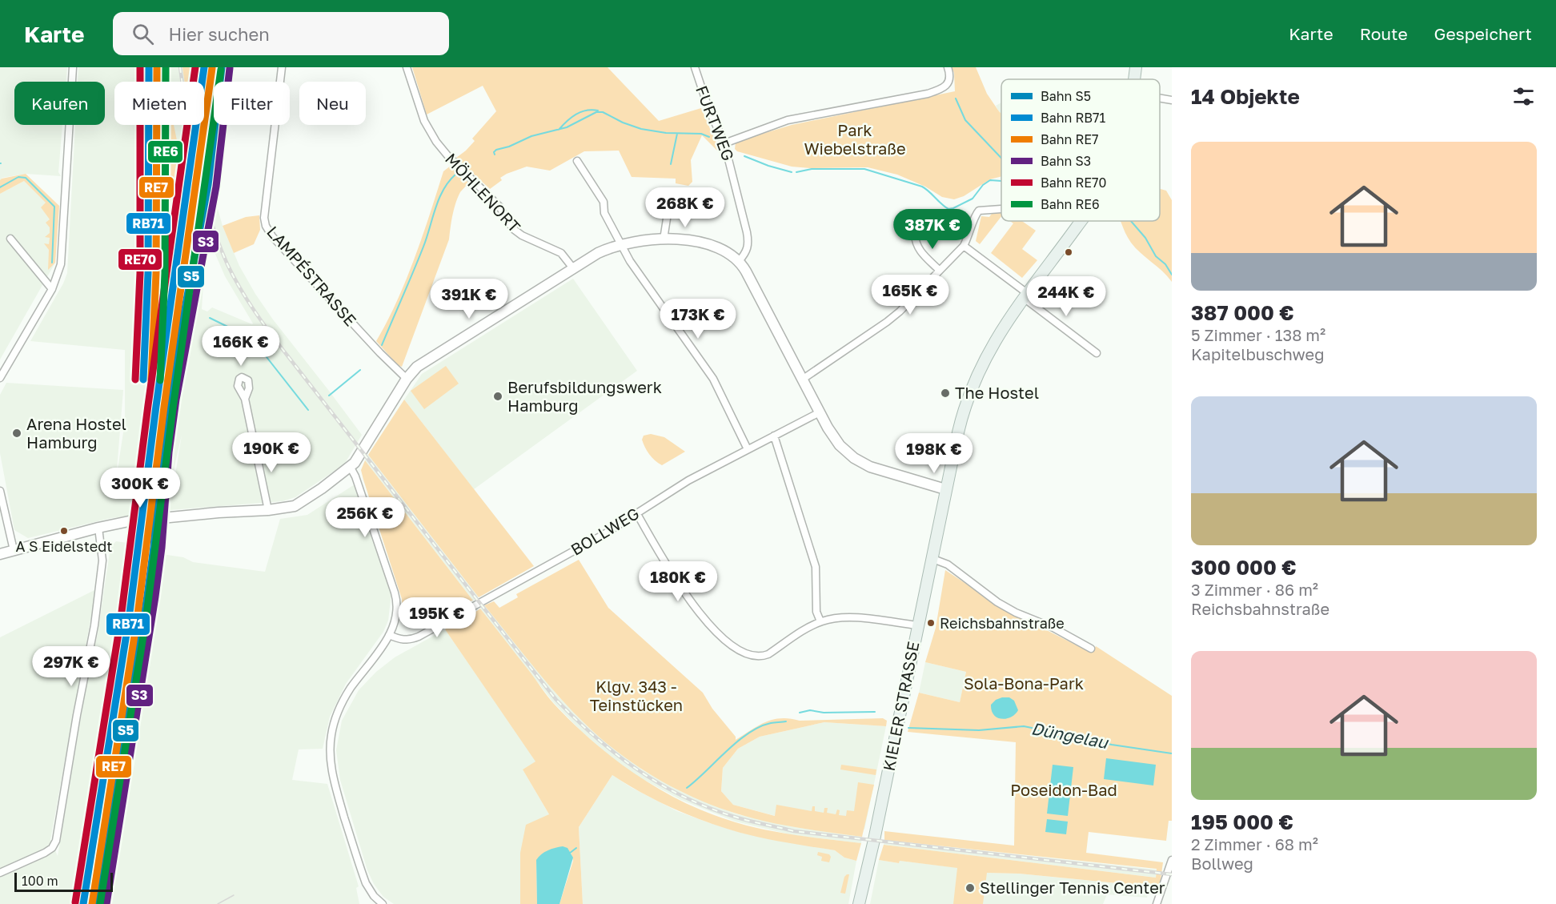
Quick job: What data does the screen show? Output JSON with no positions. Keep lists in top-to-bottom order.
{
  "streets": {
    "main road": ["KIELER STRASSE"],
    "street": [
      "FURTWEG",
      "MÖHLENORT",
      "LAMPÉSTRASSE",
      "BOLLWEG"
    ]
  },
  "water": ["Düngelau"],
  "parks": [
    "Park Wiebelstraße",
    "Sola-Bona-Park",
    "Klgv. 343 - Teinstücken",
    "Poseidon-Bad"
  ],
  "places": [
    "The Hostel",
    "Berufsbildungswerk Hamburg",
    "Arena Hostel Hamburg",
    "A S Eidelstedt",
    "Reichsbahnstraße",
    "Stellinger Tennis Center"
  ],
  "lines": [
    "rail line S5",
    "rail line RB71",
    "rail line RE7",
    "rail line RE70",
    "rail line RE6",
    "rail line S3"
  ],
  "legend": [
    "Bahn S5",
    "Bahn RB71",
    "Bahn RE7",
    "Bahn S3",
    "Bahn RE70",
    "Bahn RE6"
  ],
  "scale_bar": "100 m",
  "page": {
    "header": "Karte",
    "search": "Hier suchen",
    "nav": ["Karte", "Route", "Gespeichert"],
    "heading": "14 Objekte",
    "chip": [
      "Kaufen",
      "Mieten",
      "Filter",
      "Neu"
    ],
    "list": [
      {
        "name": "387 000 €",
        "note": "5 Zimmer · 138 m² · Kapitelbuschweg"
      },
      {
        "name": "300 000 €",
        "note": "3 Zimmer · 86 m² · Reichsbahnstraße"
      },
      {
        "name": "195 000 €",
        "note": "2 Zimmer · 68 m² · Bollweg"
      }
    ],
    "price": [
      "268K €",
      "387K €",
      "165K €",
      "244K €",
      "391K €",
      "173K €",
      "166K €",
      "190K €",
      "198K €",
      "300K €",
      "256K €",
      "180K €",
      "195K €",
      "297K €"
    ],
    "scale": "100 m"
  }
}
